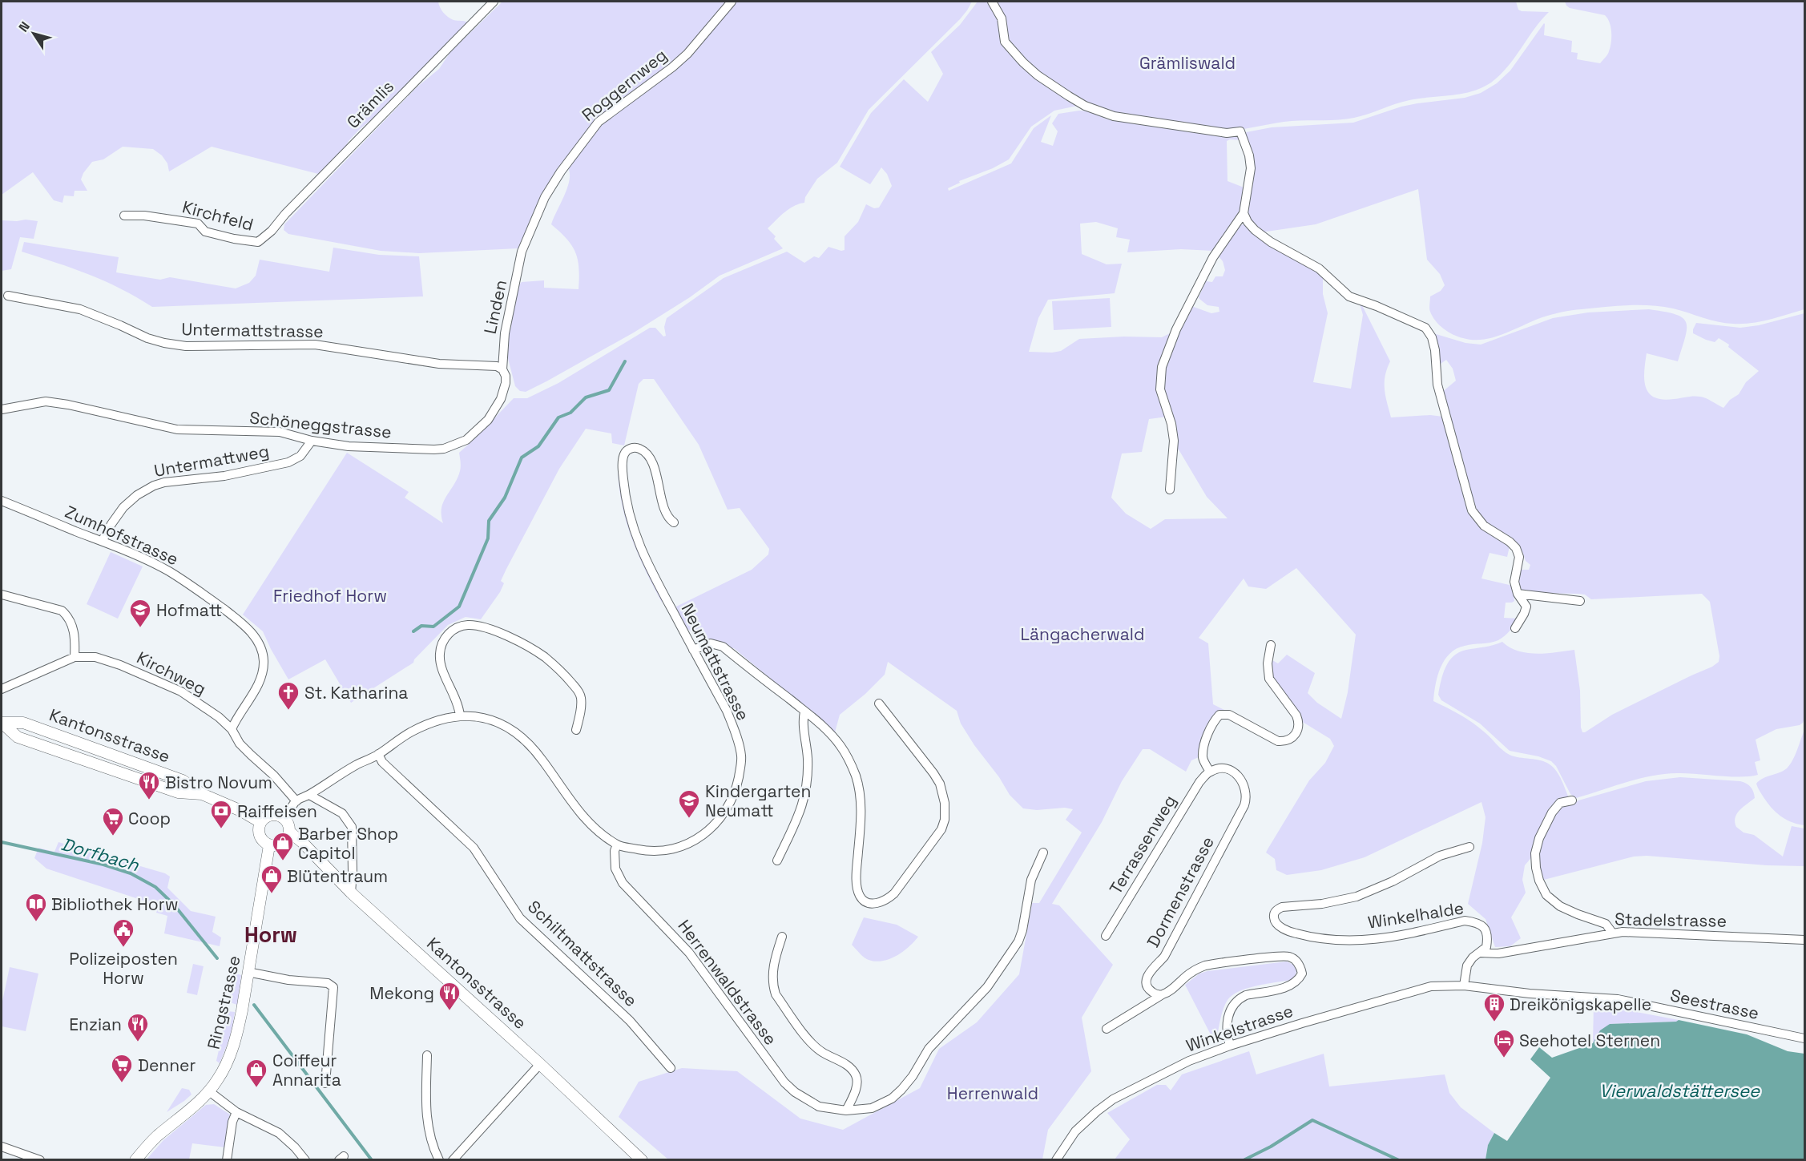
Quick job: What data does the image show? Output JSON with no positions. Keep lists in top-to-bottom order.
{
  "streets": {
    "main road": ["Kantonsstrasse", "Ringstrasse"],
    "street": [
      "Roggernweg",
      "Grämlis",
      "Kirchfeld",
      "Linden",
      "Untermattstrasse",
      "Schöneggstrasse",
      "Untermattweg",
      "Zumhofstrasse",
      "Neumattstrasse",
      "Kirchweg",
      "Terrassenweg",
      "Dormenstrasse",
      "Winkelhalde",
      "Stadelstrasse",
      "Schiltmattstrasse",
      "Herrenwaldstrasse",
      "Seestrasse",
      "Winkelstrasse"
    ]
  },
  "crossings": [
    ["Roggernweg", "Linden"],
    ["Grämlis", "Kirchfeld"],
    ["Linden", "Untermattstrasse"],
    ["Linden", "Schöneggstrasse"],
    ["Untermattstrasse", "Schöneggstrasse"],
    ["Schöneggstrasse", "Untermattweg"],
    ["Untermattweg", "Zumhofstrasse"],
    ["Zumhofstrasse", "Kirchweg"],
    ["Neumattstrasse", "Kirchweg"],
    ["Neumattstrasse", "Schiltmattstrasse"],
    ["Neumattstrasse", "Herrenwaldstrasse"],
    ["Kantonsstrasse", "Ringstrasse"],
    ["Terrassenweg", "Dormenstrasse"],
    ["Winkelhalde", "Stadelstrasse"],
    ["Winkelhalde", "Seestrasse"],
    ["Winkelhalde", "Winkelstrasse"],
    ["Seestrasse", "Winkelstrasse"]
  ],
  "districts": ["Horw"],
  "water": ["Dorfbach", "Vierwaldstättersee"],
  "parks": [
    "Grämliswald",
    "Friedhof Horw",
    "Längacherwald",
    "Herrenwald"
  ],
  "places": {
    "school or university": ["Hofmatt", "Kindergarten Neumatt"],
    "church": ["St. Katharina"],
    "restaurant": ["Bistro Novum", "Mekong", "Enzian"],
    "bank": ["Raiffeisen"],
    "supermarket": ["Coop", "Denner"],
    "shop": ["Barber Shop Capitol", "Blütentraum", "Coiffeur Annarita"],
    "library": ["Bibliothek Horw"],
    "public building": ["Polizeiposten Horw"],
    "building": ["Dreikönigskapelle"],
    "hotel": ["Seehotel Sternen"]
  },
  "north": "top left"
}
